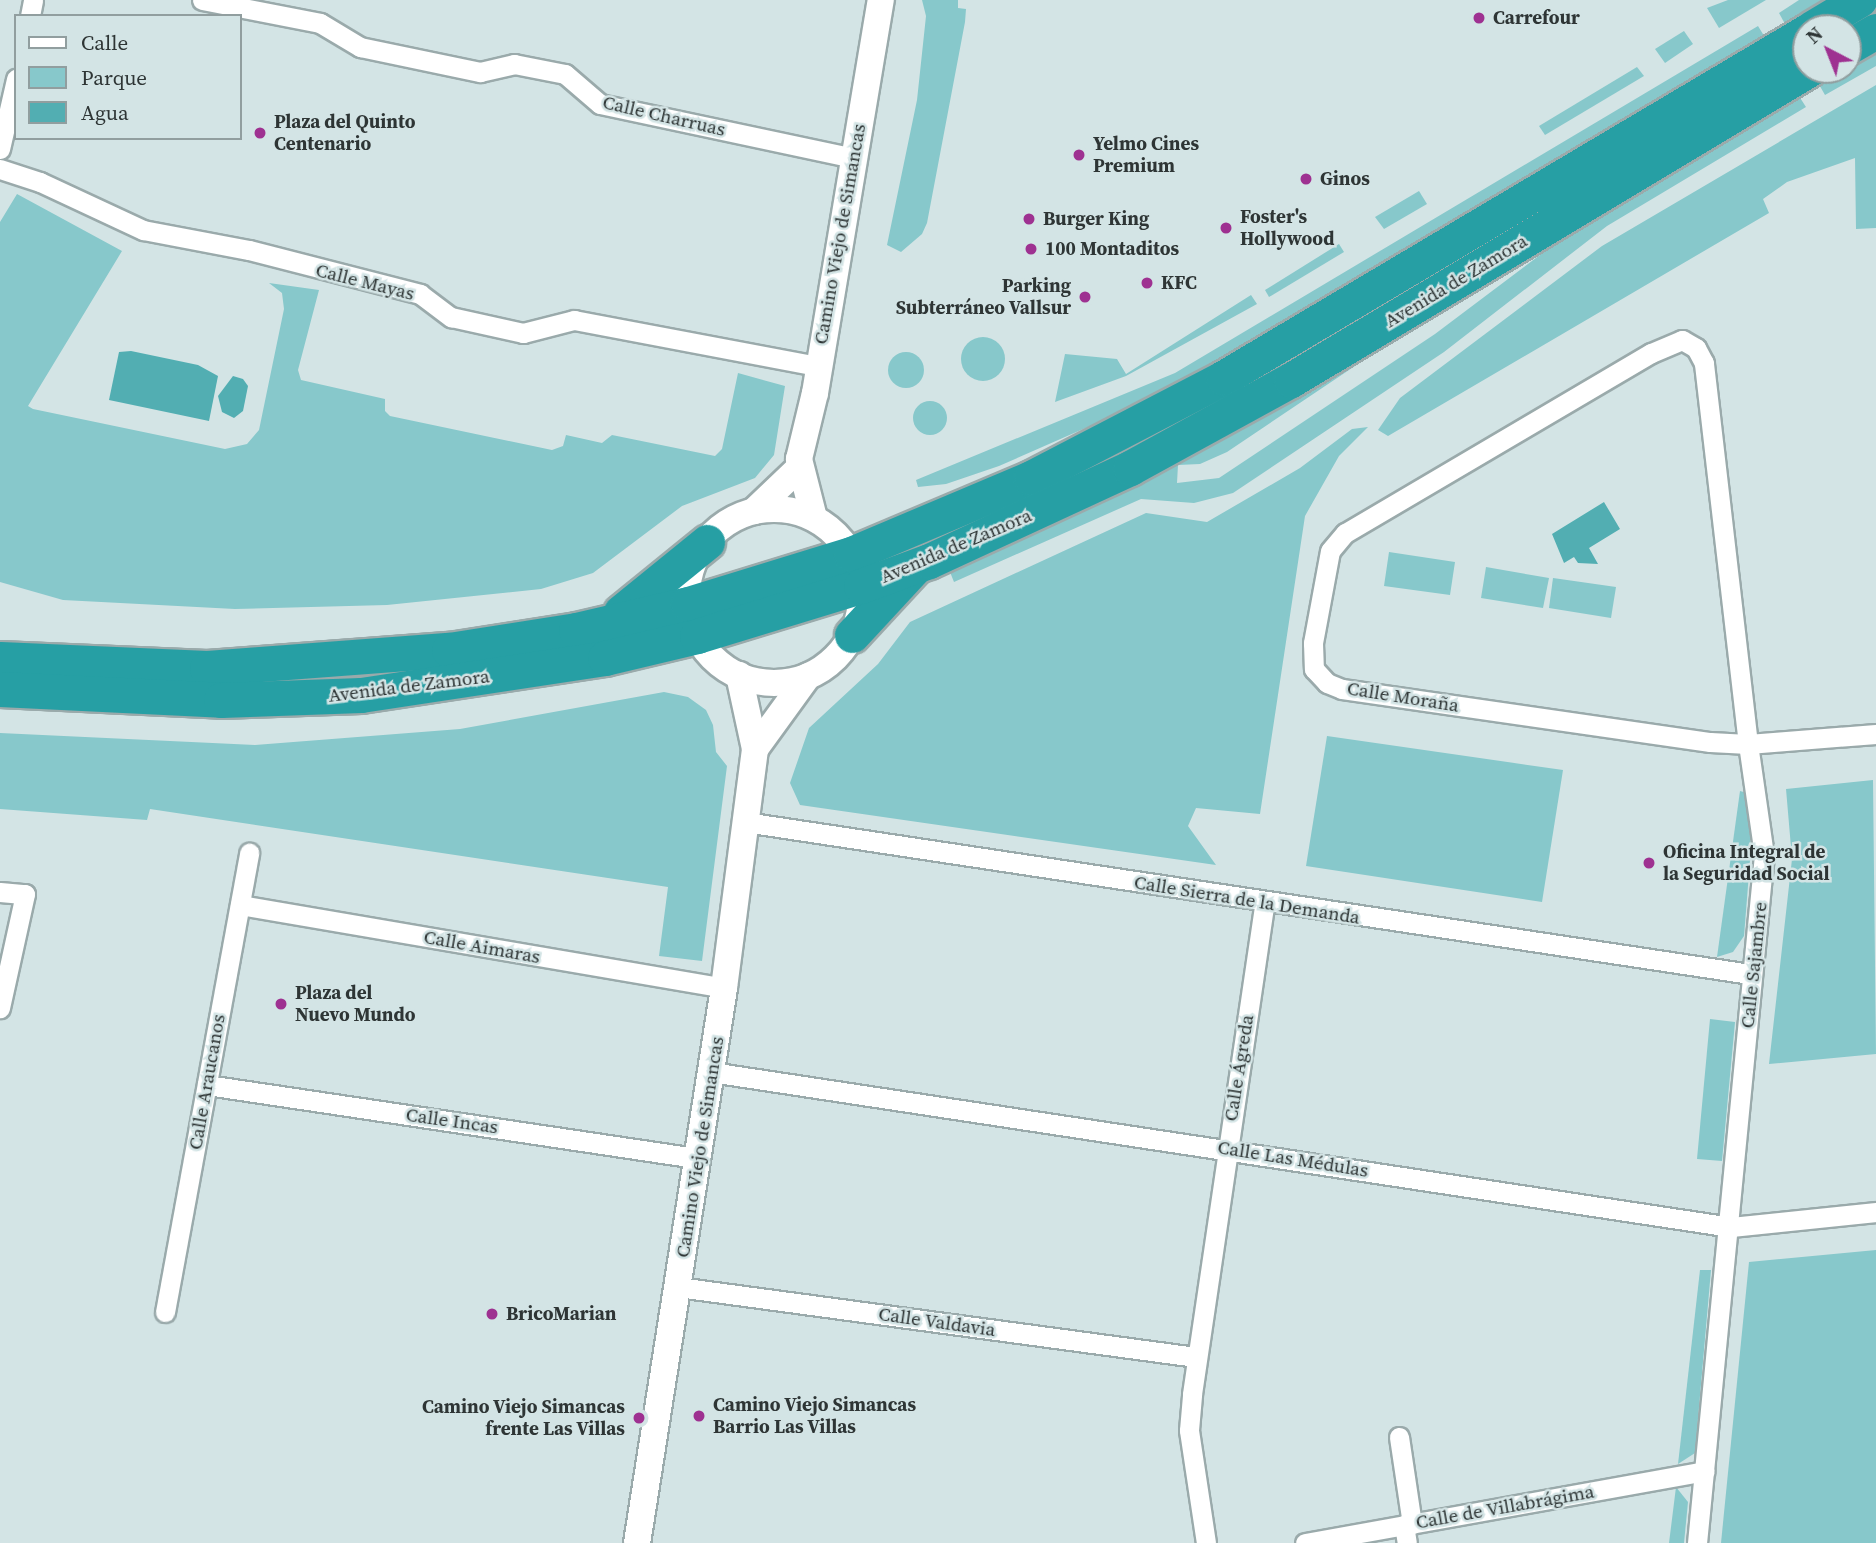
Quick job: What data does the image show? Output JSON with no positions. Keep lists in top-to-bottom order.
{
  "streets": {
    "highway": ["Avenida de Zamora"],
    "main road": ["Camino Viejo de Simancas"],
    "street": [
      "Calle Charruas",
      "Calle Mayas",
      "Calle Moraña",
      "Calle Sierra de la Demanda",
      "Calle Aimaras",
      "Calle Sajambre",
      "Calle Ágreda",
      "Calle Araucanos",
      "Calle Incas",
      "Calle Las Médulas",
      "Calle Valdavia",
      "Calle de Villabrágima"
    ]
  },
  "crossings": [
    ["Calle Charruas", "Camino Viejo de Simancas"],
    ["Camino Viejo de Simancas", "Calle Mayas"],
    ["Camino Viejo de Simancas", "Calle Sierra de la Demanda"],
    ["Camino Viejo de Simancas", "Calle Aimaras"],
    ["Camino Viejo de Simancas", "Calle Incas"],
    ["Camino Viejo de Simancas", "Calle Las Médulas"],
    ["Camino Viejo de Simancas", "Calle Valdavia"],
    ["Calle Moraña", "Calle Sajambre"],
    ["Calle Sierra de la Demanda", "Calle Sajambre"],
    ["Calle Sierra de la Demanda", "Calle Ágreda"],
    ["Calle Aimaras", "Calle Araucanos"],
    ["Calle Sajambre", "Calle Las Médulas"],
    ["Calle Sajambre", "Calle de Villabrágima"],
    ["Calle Ágreda", "Calle Las Médulas"],
    ["Calle Ágreda", "Calle Valdavia"],
    ["Calle Araucanos", "Calle Incas"]
  ],
  "places": [
    "Carrefour",
    "Plaza del Quinto Centenario",
    "Yelmo Cines Premium",
    "Ginos",
    "Burger King",
    "Foster's Hollywood",
    "100 Montaditos",
    "KFC",
    "Parking Subterráneo Vallsur",
    "Oficina Integral de la Seguridad Social",
    "Plaza del Nuevo Mundo",
    "BricoMarian",
    "Camino Viejo Simancas Barrio Las Villas",
    "Camino Viejo Simancas frente Las Villas"
  ],
  "legend": ["Calle", "Parque", "Agua"],
  "north": "top left"
}
